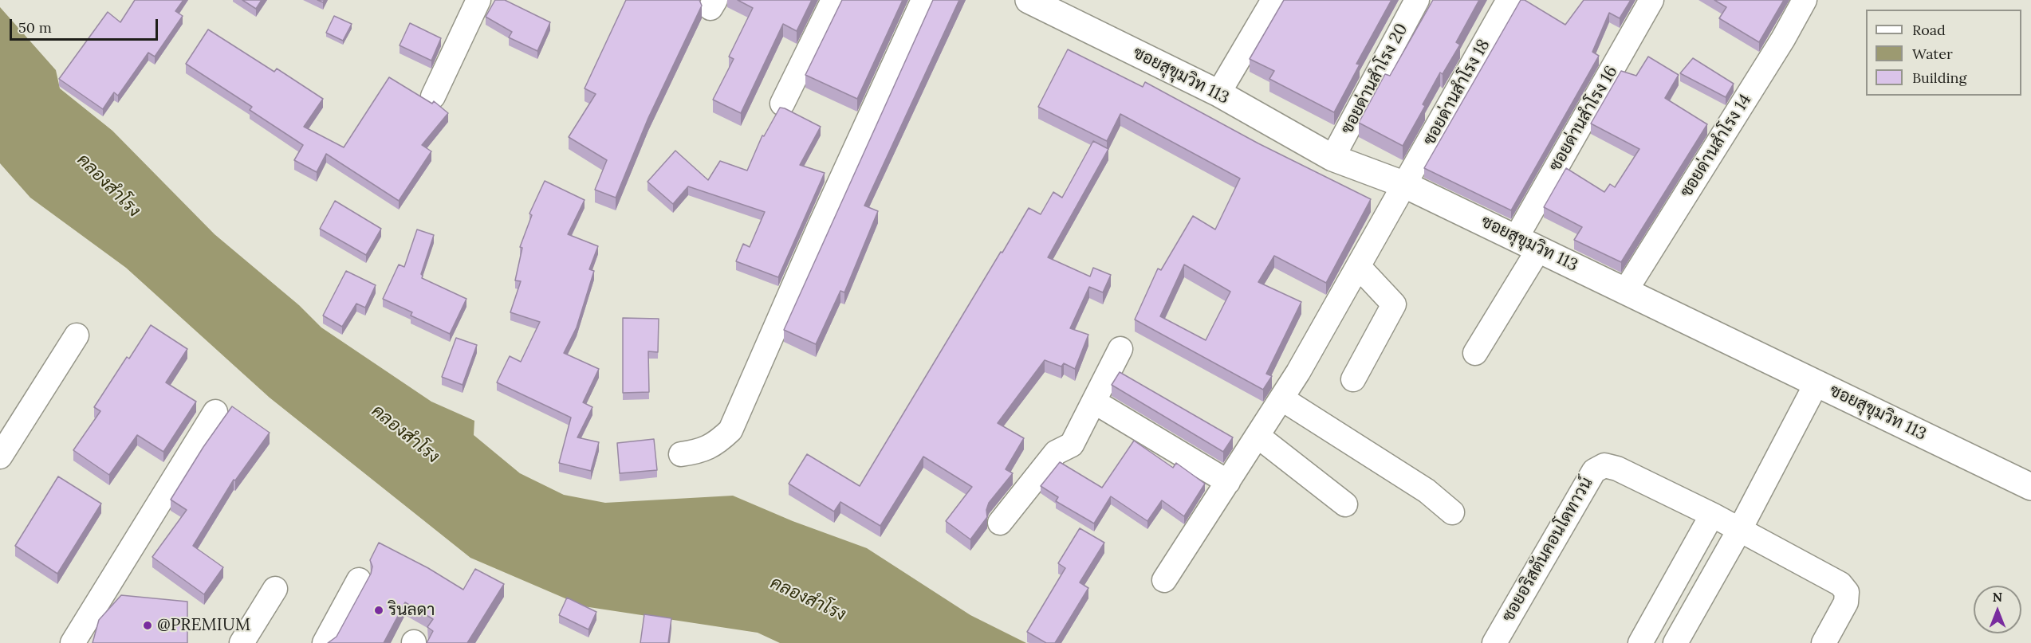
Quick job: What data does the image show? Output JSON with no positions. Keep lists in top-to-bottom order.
{
  "streets": {
    "main road": ["ซอยสุขุมวิท 113"],
    "street": [
      "ซอยด่านสำโรง 20",
      "ซอยด่านสำโรง 18",
      "ซอยด่านสำโรง 16",
      "ซอยด่านสำโรง 14",
      "ซอยอริสตันคอนโดทาวน์"
    ]
  },
  "crossings": [
    ["ซอยสุขุมวิท 113", "ซอยด่านสำโรง 20"],
    ["ซอยสุขุมวิท 113", "ซอยด่านสำโรง 18"],
    ["ซอยสุขุมวิท 113", "ซอยด่านสำโรง 16"],
    ["ซอยสุขุมวิท 113", "ซอยด่านสำโรง 14"]
  ],
  "water": ["คลองสำโรง"],
  "places": ["รินลดา", "@PREMIUM"],
  "legend": ["Road", "Water", "Building"],
  "scale_bar": "50 m",
  "north": "top"
}
